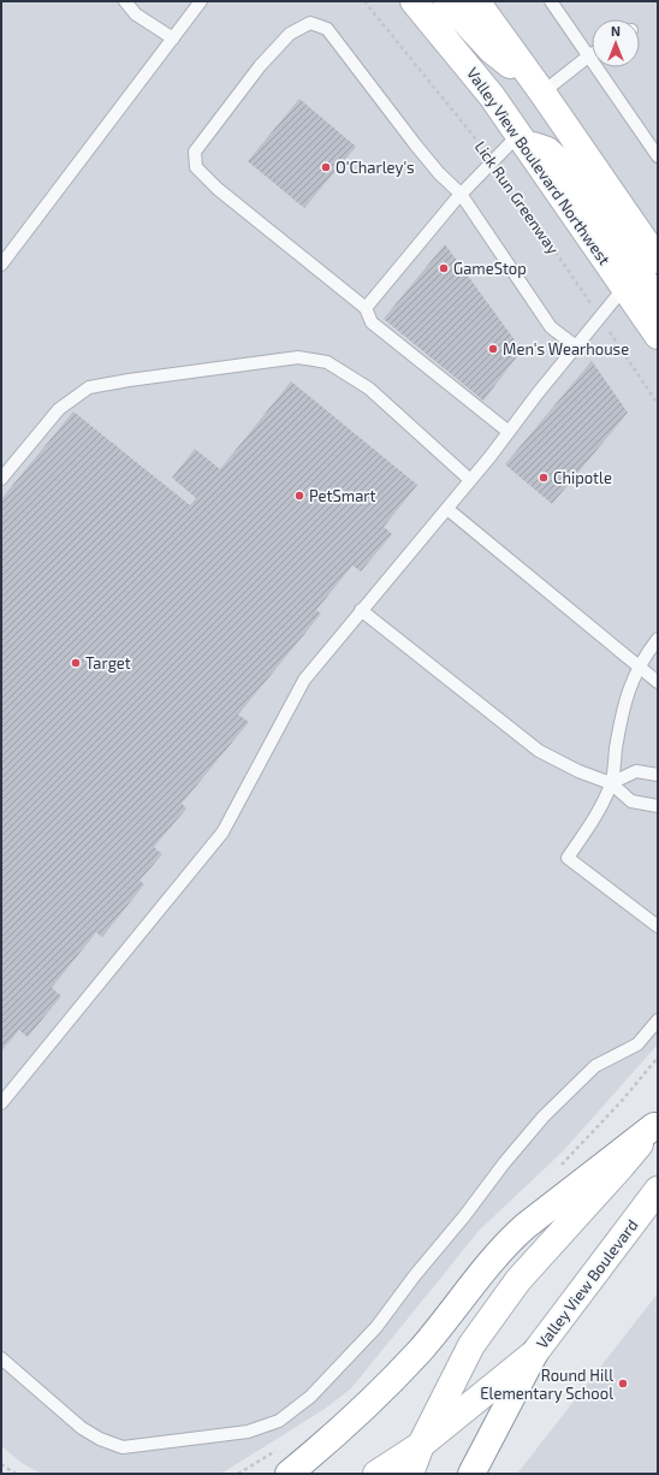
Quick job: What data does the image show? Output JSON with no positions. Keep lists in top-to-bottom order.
{
  "streets": {
    "main road": ["Valley View Boulevard Northwest", "Valley View Boulevard"],
    "path": ["Lick Run Greenway"]
  },
  "places": [
    "O'Charley's",
    "GameStop",
    "Men's Wearhouse",
    "Chipotle",
    "PetSmart",
    "Target",
    "Round Hill Elementary School"
  ],
  "north": "top"
}
